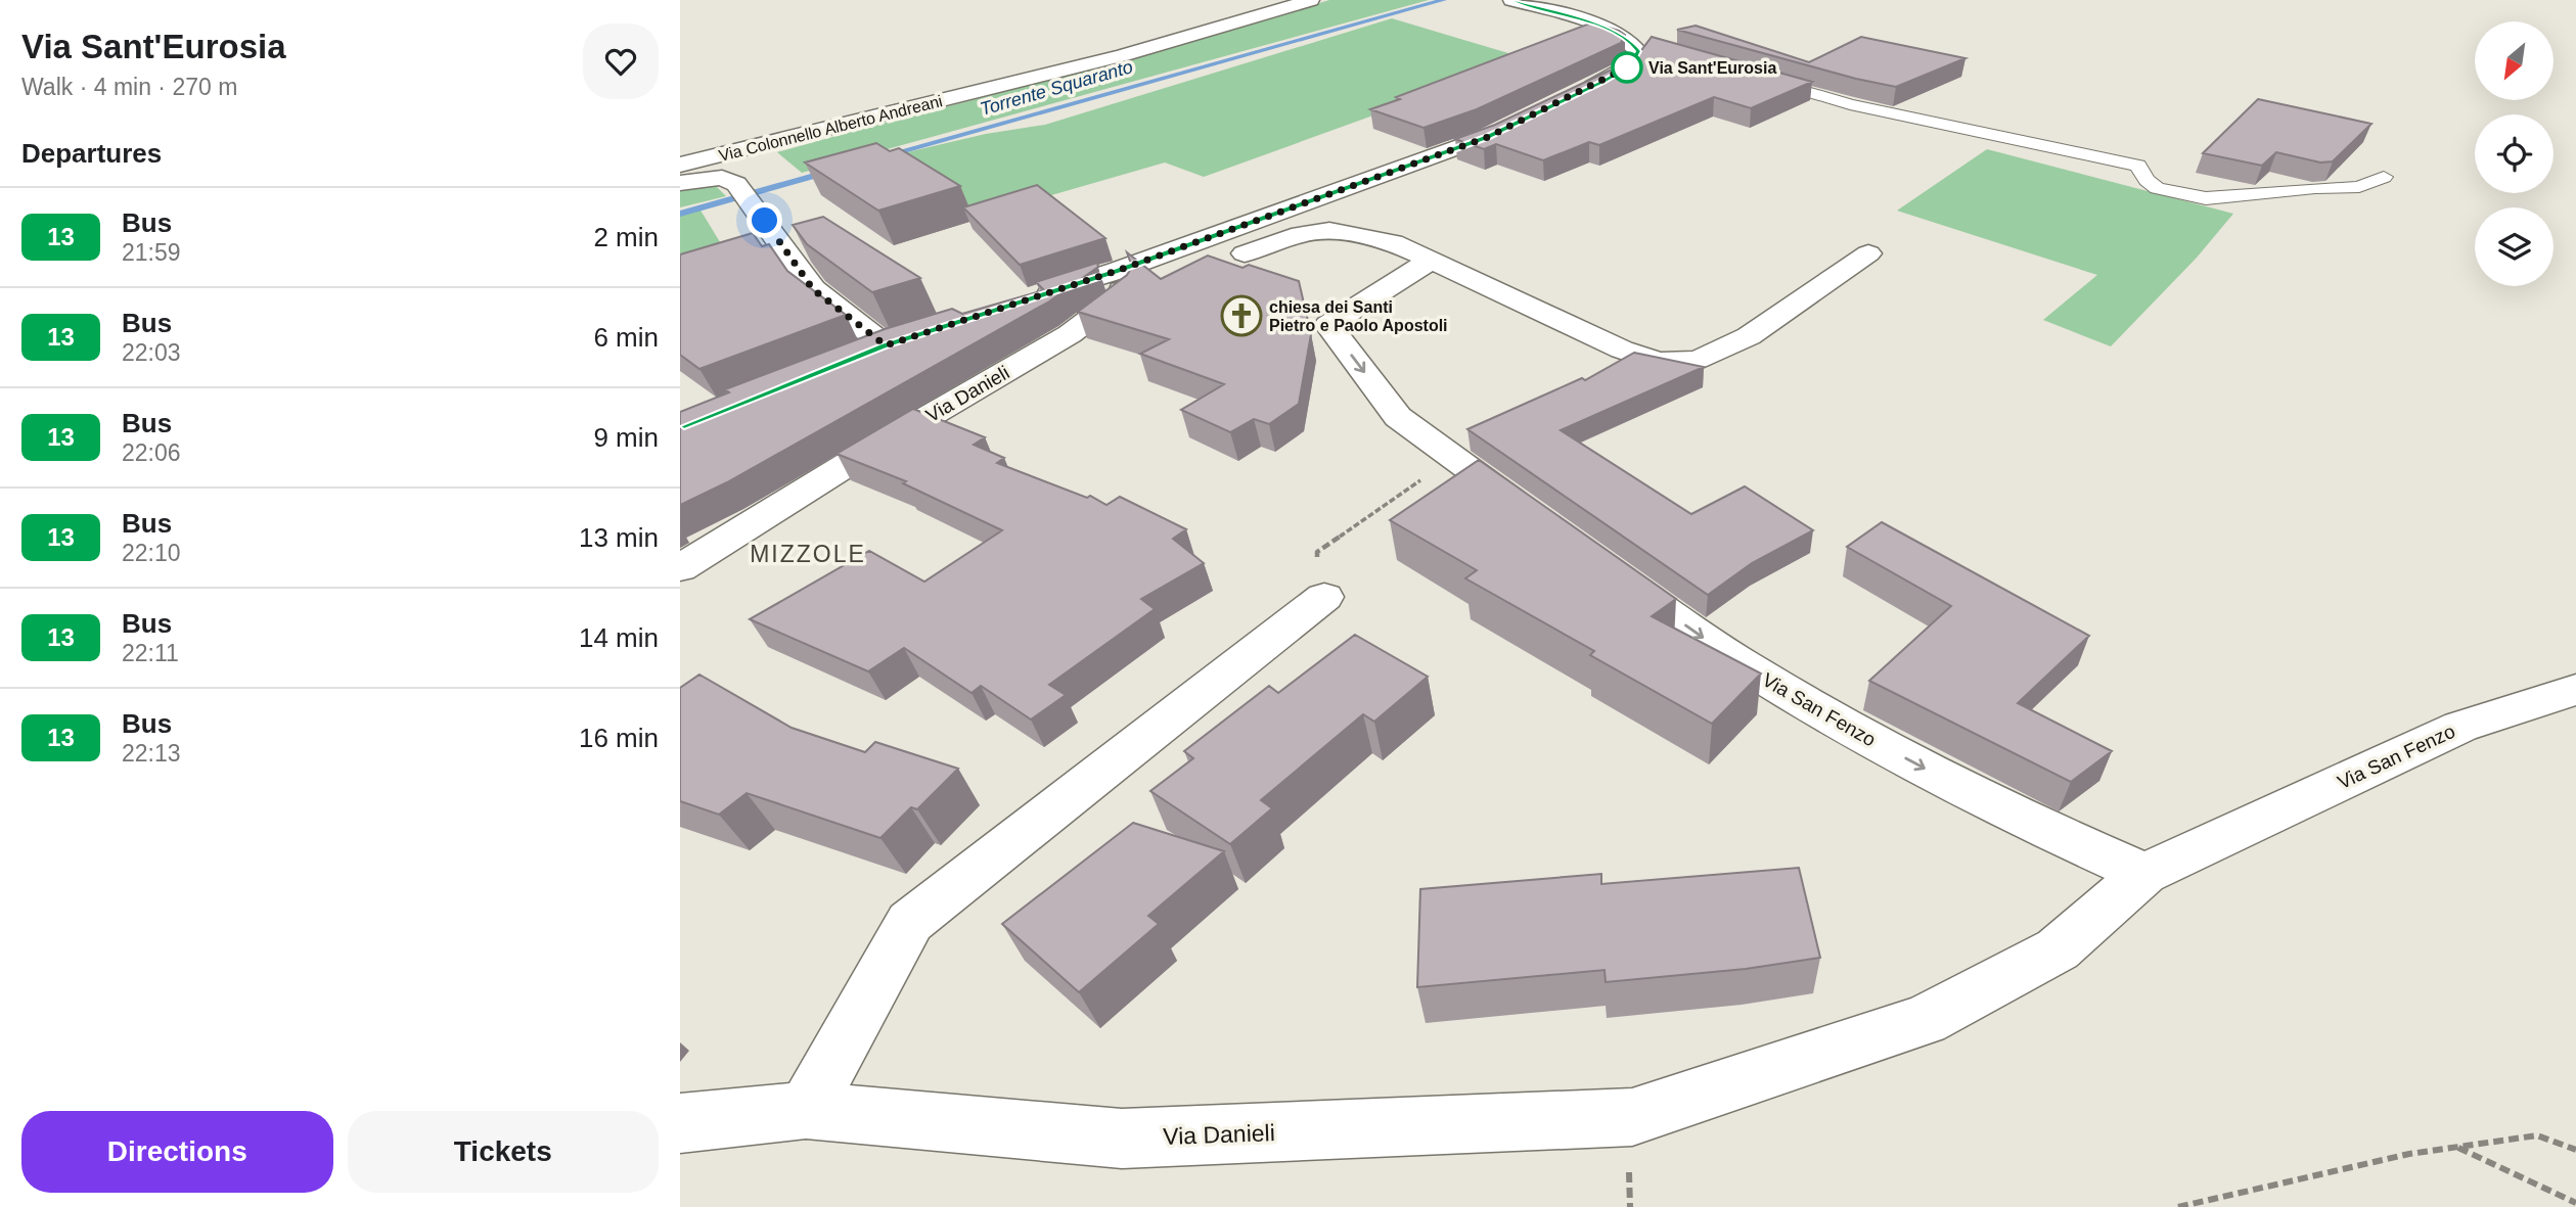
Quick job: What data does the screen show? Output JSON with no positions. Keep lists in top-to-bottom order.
{
  "streets": {
    "street": ["Via Colonnello Alberto Andreani", "Via Danieli", "Via San Fenzo"]
  },
  "crossings": [
    ["Via Danieli", "Via San Fenzo"]
  ],
  "one_way": ["Via San Fenzo"],
  "districts": ["MIZZOLE"],
  "water": ["Torrente Squaranto"],
  "places": {
    "other": ["Via Sant'Eurosia"],
    "church": ["chiesa dei Santi Pietro e Paolo Apostoli"]
  },
  "lines": ["bus line 13"],
  "north": "bottom left",
  "page": {
    "heading": [
      ["Via Sant'Eurosia", "Walk · 4 min · 270 m"],
      "Departures"
    ],
    "list": [
      {
        "mark": "13",
        "name": "Bus",
        "note": "21:59",
        "value": "2 min"
      },
      {
        "mark": "13",
        "name": "Bus",
        "note": "22:03",
        "value": "6 min"
      },
      {
        "mark": "13",
        "name": "Bus",
        "note": "22:06",
        "value": "9 min"
      },
      {
        "mark": "13",
        "name": "Bus",
        "note": "22:10",
        "value": "13 min"
      },
      {
        "mark": "13",
        "name": "Bus",
        "note": "22:11",
        "value": "14 min"
      },
      {
        "mark": "13",
        "name": "Bus",
        "note": "22:13",
        "value": "16 min"
      }
    ],
    "buttons": ["Directions", "Tickets"]
  }
}
